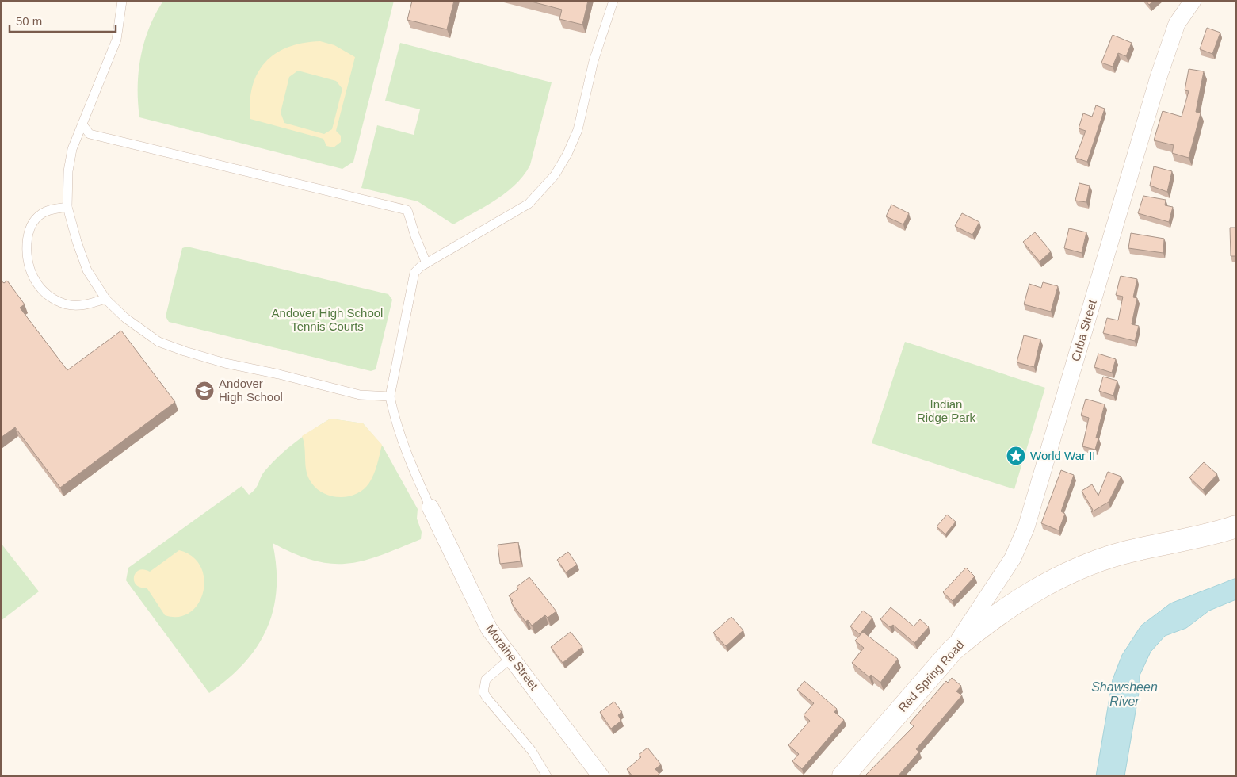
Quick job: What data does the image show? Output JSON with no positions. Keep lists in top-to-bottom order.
{
  "streets": {
    "main road": ["Red Spring Road"],
    "street": ["Cuba Street", "Moraine Street"]
  },
  "crossings": [
    ["Cuba Street", "Red Spring Road"]
  ],
  "water": ["Shawsheen River"],
  "parks": ["Andover High School Tennis Courts", "Indian Ridge Park"],
  "places": {
    "school or university": ["Andover High School"],
    "place": ["World War II"]
  },
  "scale_bar": "50 m"
}
